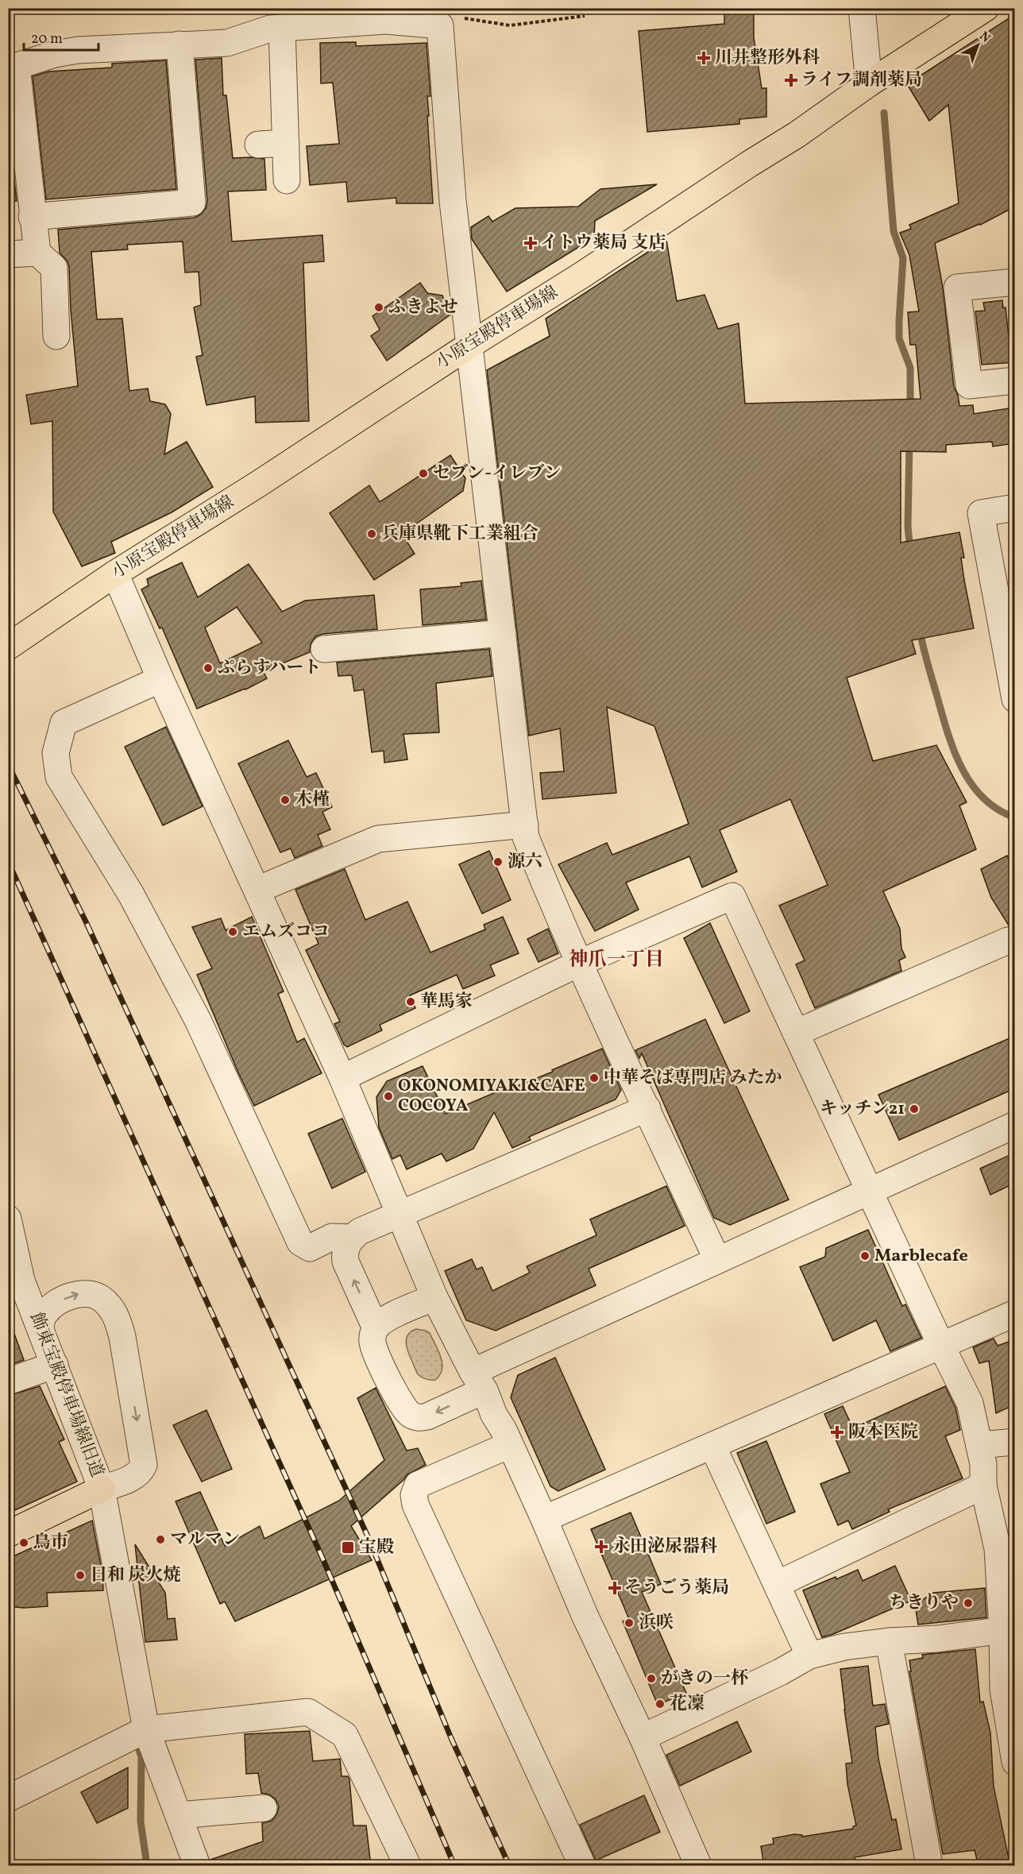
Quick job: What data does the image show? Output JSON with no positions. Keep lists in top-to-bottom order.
{
  "streets": {
    "main road": ["小原宝殿停車場線"],
    "street": ["飾東宝殿停車場線旧道"]
  },
  "districts": ["神爪一丁目"],
  "places": {
    "health": [
      "川井整形外科",
      "ライフ調剤薬局",
      "イトウ薬局 支店",
      "阪本医院",
      "永田泌尿器科",
      "そうごう薬局"
    ],
    "other": [
      "ふきよせ",
      "セブン-イレブン",
      "兵庫県靴下工業組合",
      "ぷらすハート",
      "木槿",
      "源六",
      "エムズココ",
      "華馬家",
      "中華そば専門店 みたか",
      "OKONOMIYAKI&CAFE COCOYA",
      "キッチン21",
      "Marblecafe",
      "マルマン",
      "鳥市",
      "日和 炭火焼",
      "ちきりや",
      "浜咲",
      "がきの一杯",
      "花凜"
    ],
    "transit": ["宝殿"]
  },
  "scale_bar": "20 m",
  "north": "top right"
}
